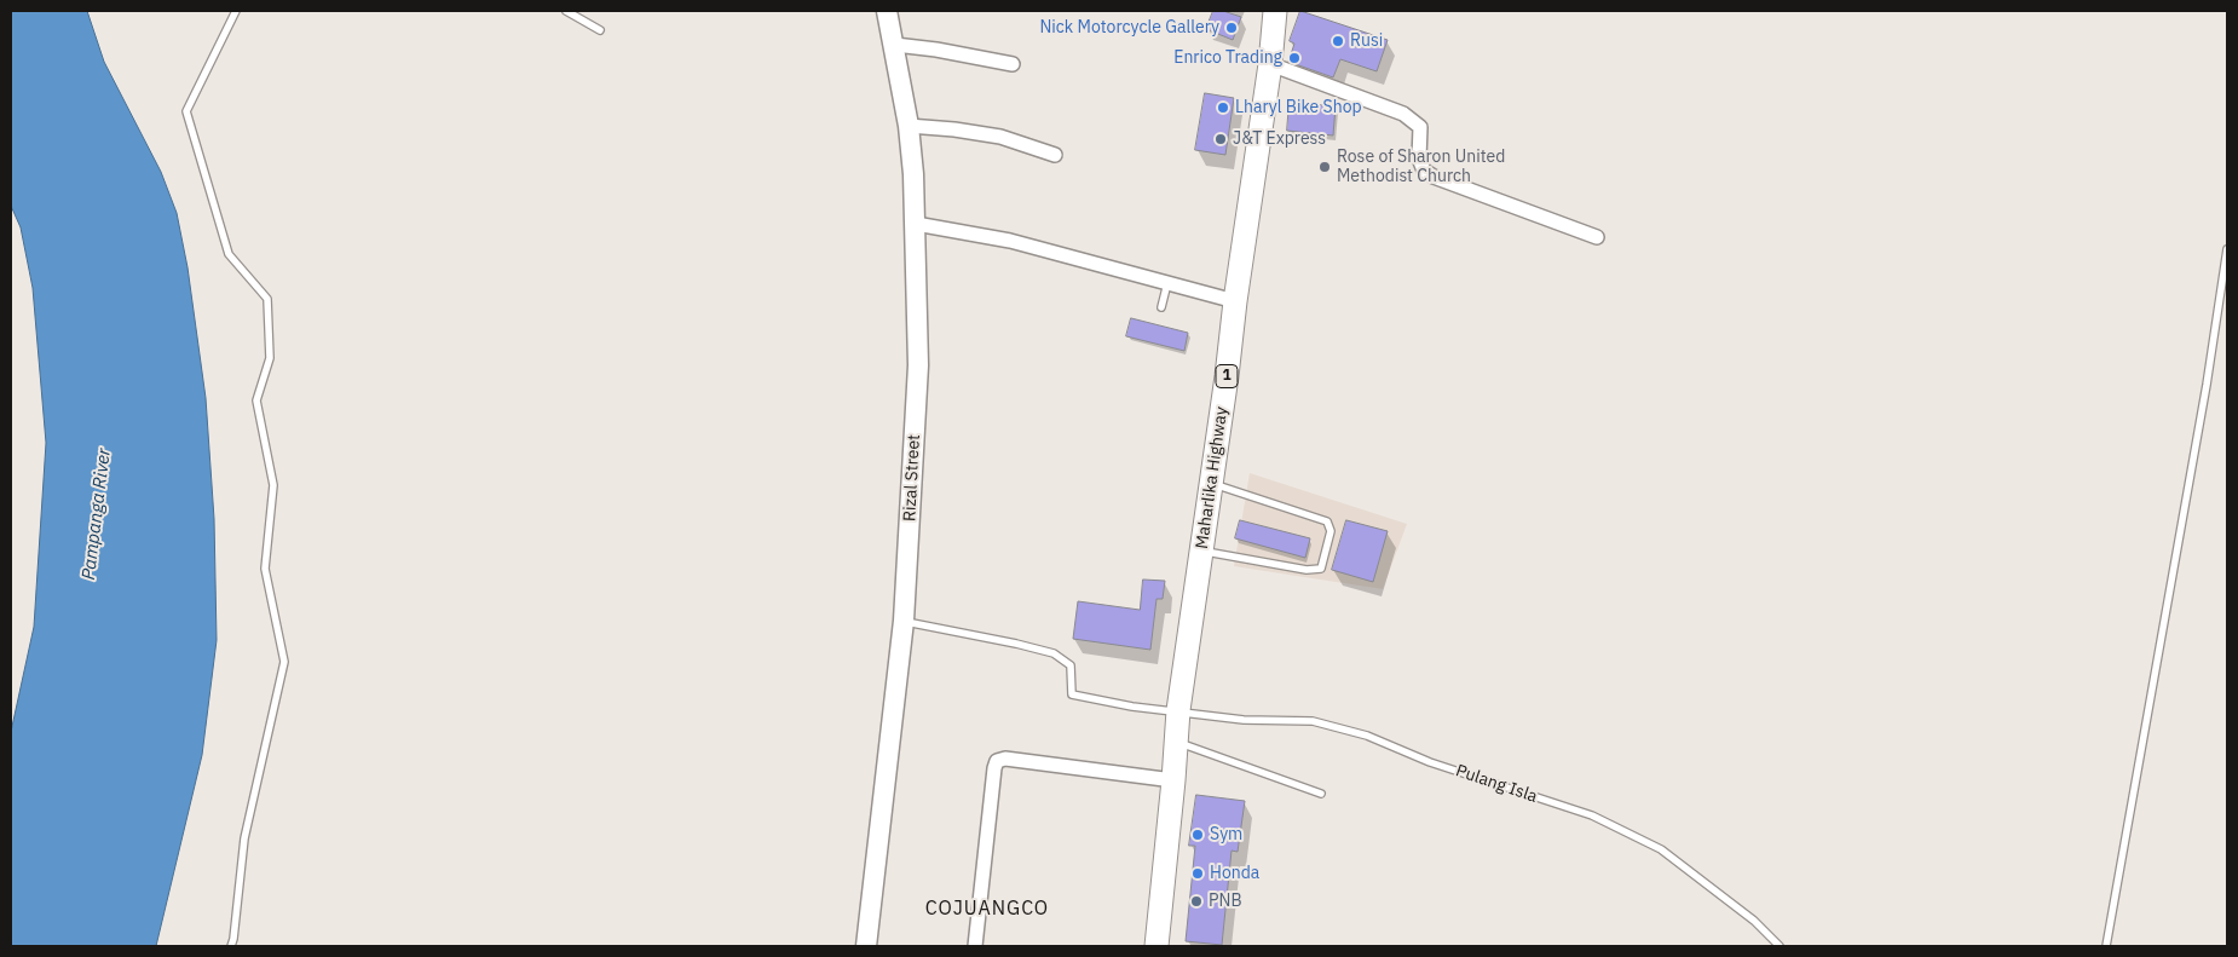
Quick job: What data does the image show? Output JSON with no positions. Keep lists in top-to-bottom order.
{
  "streets": {
    "main road": ["1", "Maharlika Highway"],
    "street": ["Rizal Street"],
    "lane": ["Pulang Isla"]
  },
  "crossings": [
    ["Rizal Street", "Pulang Isla"],
    ["Maharlika Highway", "Pulang Isla"]
  ],
  "districts": ["COJUANGCO"],
  "water": ["Pampanga River"],
  "places": [
    "Nick Motorcycle Gallery",
    "Rusi",
    "Enrico Trading",
    "Lharyl Bike Shop",
    "J&T Express",
    "Rose of Sharon United Methodist Church",
    "Sym",
    "Honda",
    "PNB"
  ]
}
